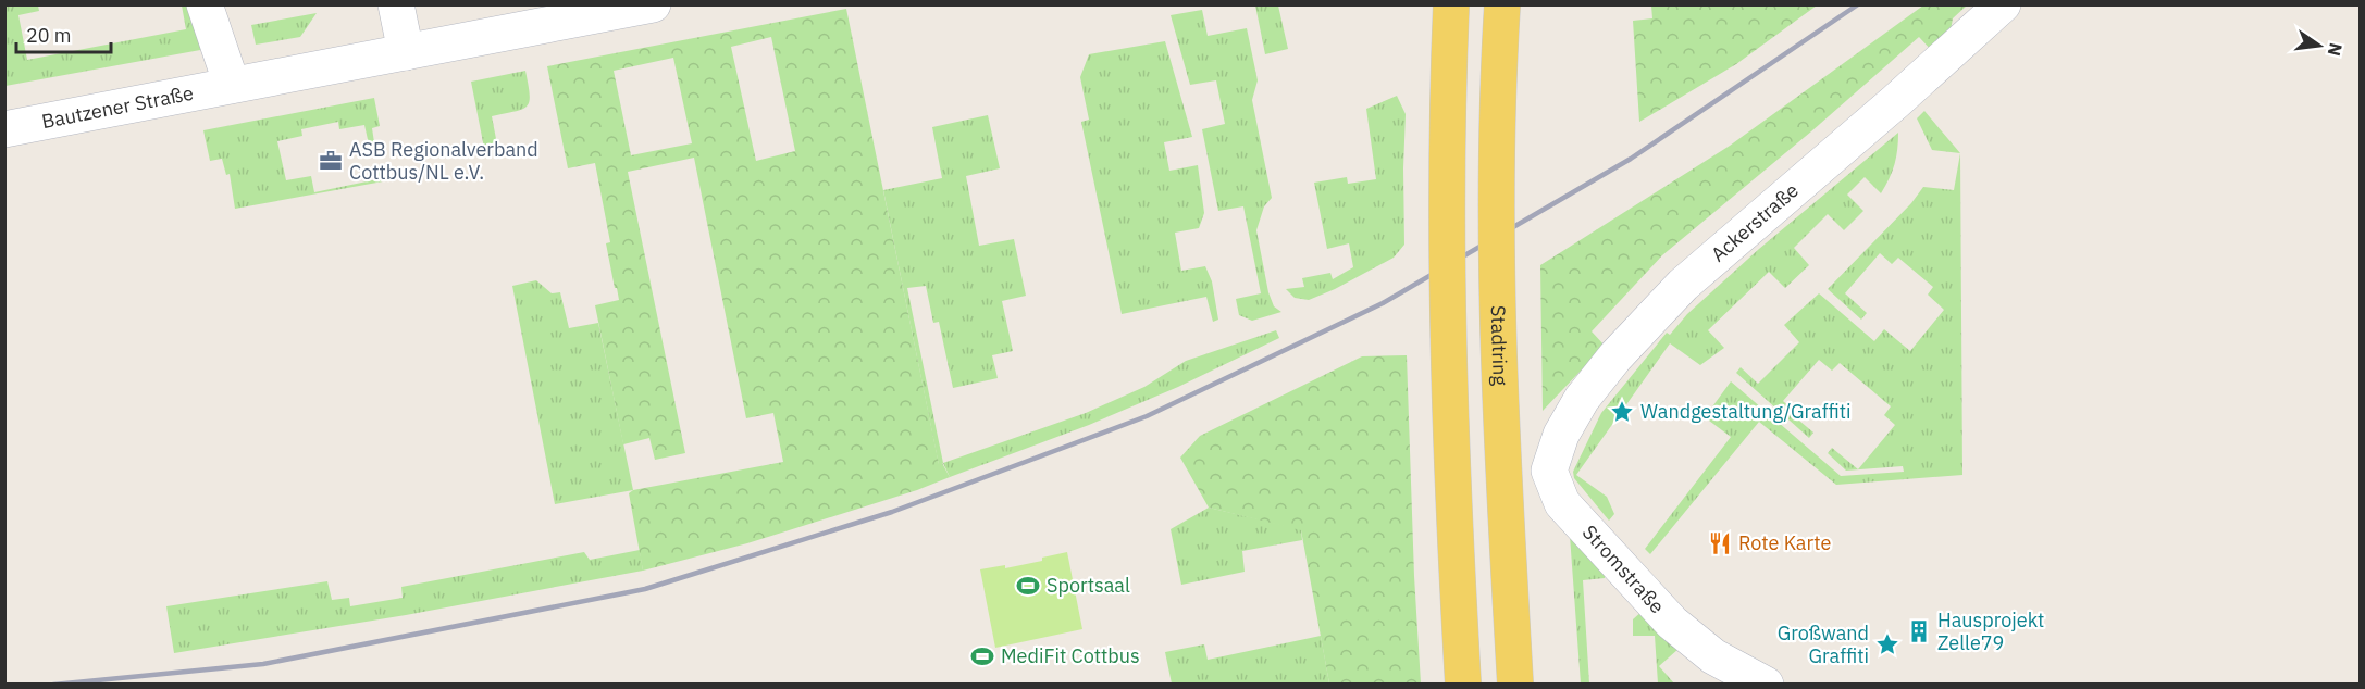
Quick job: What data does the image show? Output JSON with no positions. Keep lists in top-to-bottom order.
{
  "streets": {
    "main road": ["Stadtring"],
    "street": ["Bautzener Straße", "Ackerstraße", "Stromstraße"]
  },
  "crossings": [
    ["Ackerstraße", "Stromstraße"]
  ],
  "places": {
    "office": ["ASB Regionalverband Cottbus/NL e.V."],
    "place": ["Wandgestaltung/Graffiti", "Großwand Graffiti"],
    "restaurant": ["Rote Karte"],
    "sports": ["Sportsaal", "MediFit Cottbus"],
    "building": ["Hausprojekt Zelle79"]
  },
  "scale_bar": "20 m",
  "north": "right"
}
